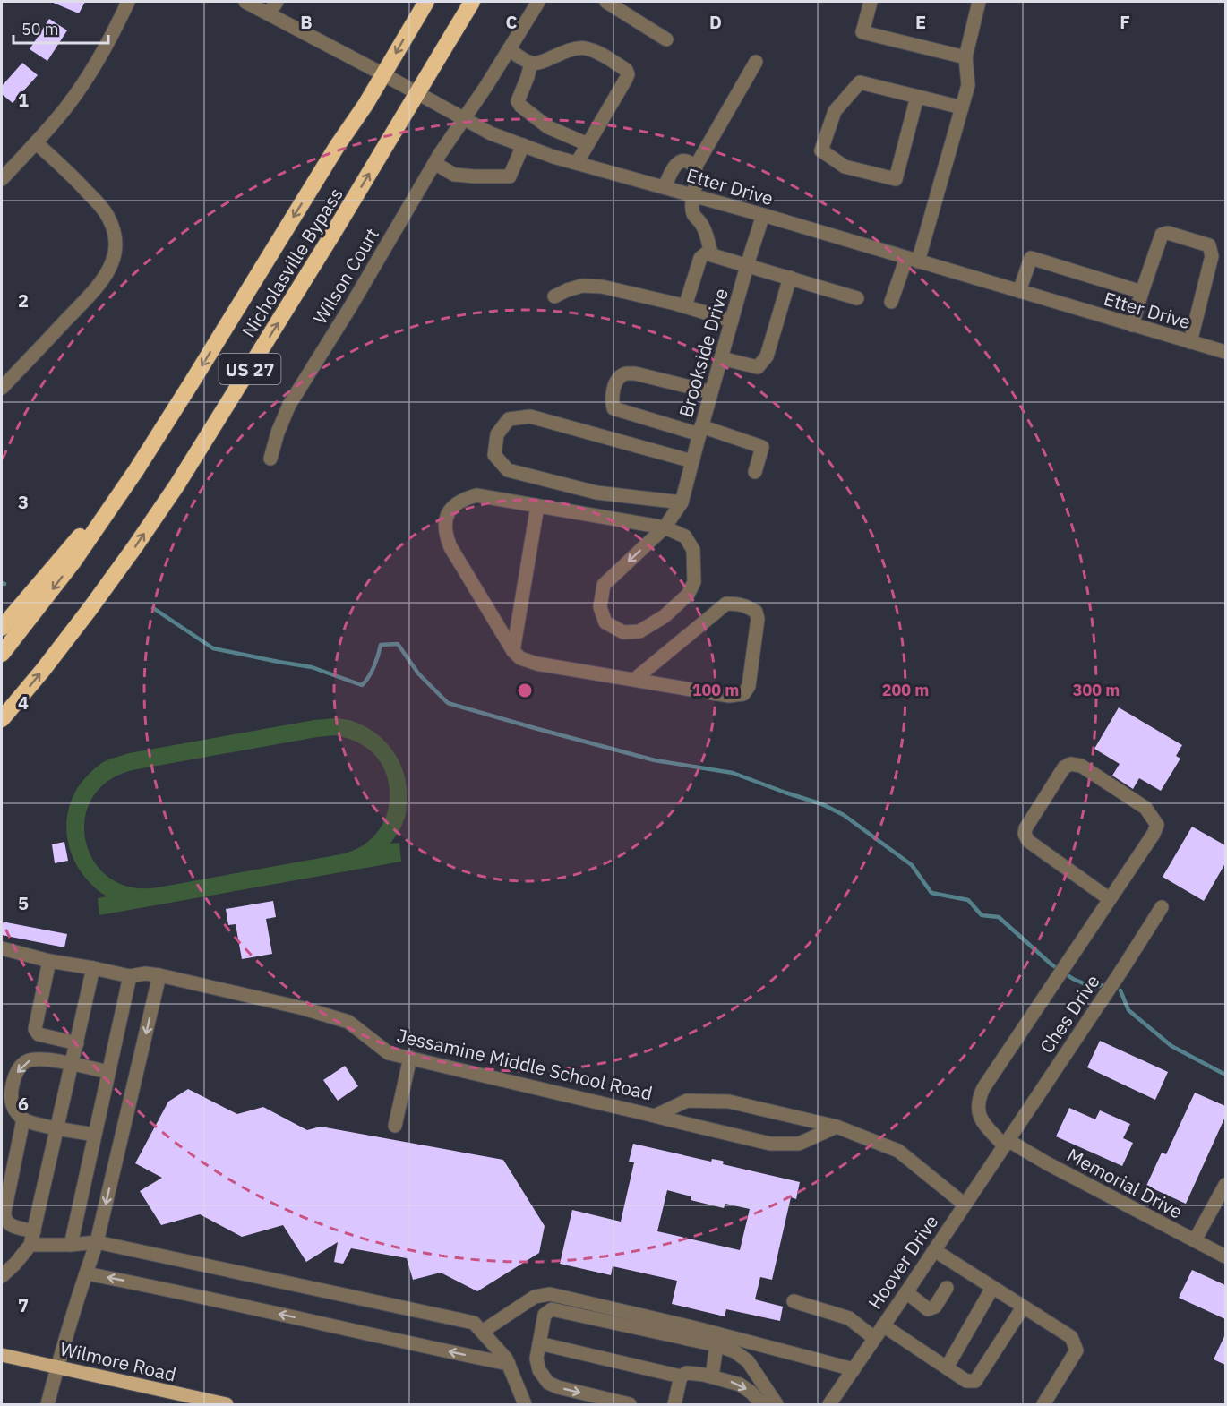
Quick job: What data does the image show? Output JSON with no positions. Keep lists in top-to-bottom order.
{
  "streets": {
    "highway": ["Nicholasville Bypass", "US 27"],
    "main road": ["Wilmore Road"],
    "street": [
      "Etter Drive",
      "Wilson Court",
      "Brookside Drive",
      "Ches Drive",
      "Jessamine Middle School Road",
      "Memorial Drive",
      "Hoover Drive"
    ]
  },
  "crossings": [
    ["Etter Drive", "Nicholasville Bypass"],
    ["Etter Drive", "Wilson Court"],
    ["Etter Drive", "Brookside Drive"],
    ["Ches Drive", "Memorial Drive"],
    ["Ches Drive", "Hoover Drive"],
    ["Jessamine Middle School Road", "Hoover Drive"],
    ["Memorial Drive", "Hoover Drive"]
  ],
  "scale_bar": "50 m",
  "grid": {
    "columns": [
      "B",
      "C",
      "D",
      "E",
      "F"
    ],
    "rows": [
      "1",
      "2",
      "3",
      "4",
      "5",
      "6",
      "7"
    ]
  },
  "rings": ["100 m", "200 m", "300 m"]
}
